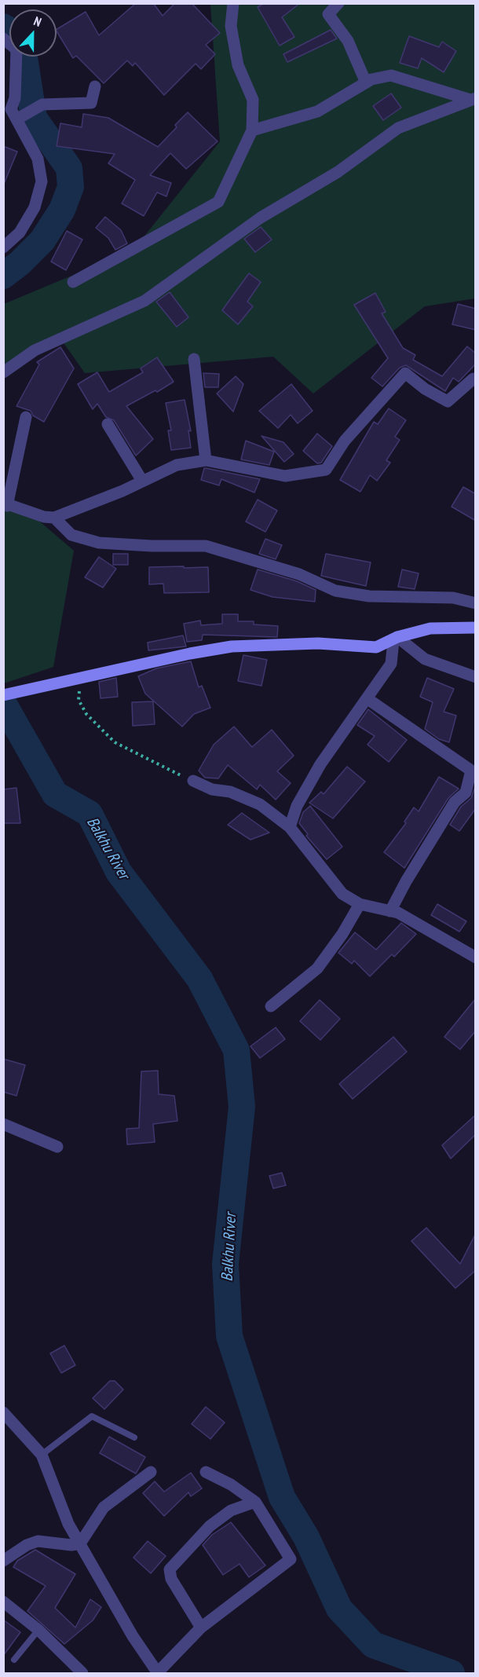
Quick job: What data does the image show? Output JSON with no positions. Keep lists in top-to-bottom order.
{
  "water": ["Balkhu River"],
  "north": "top"
}
